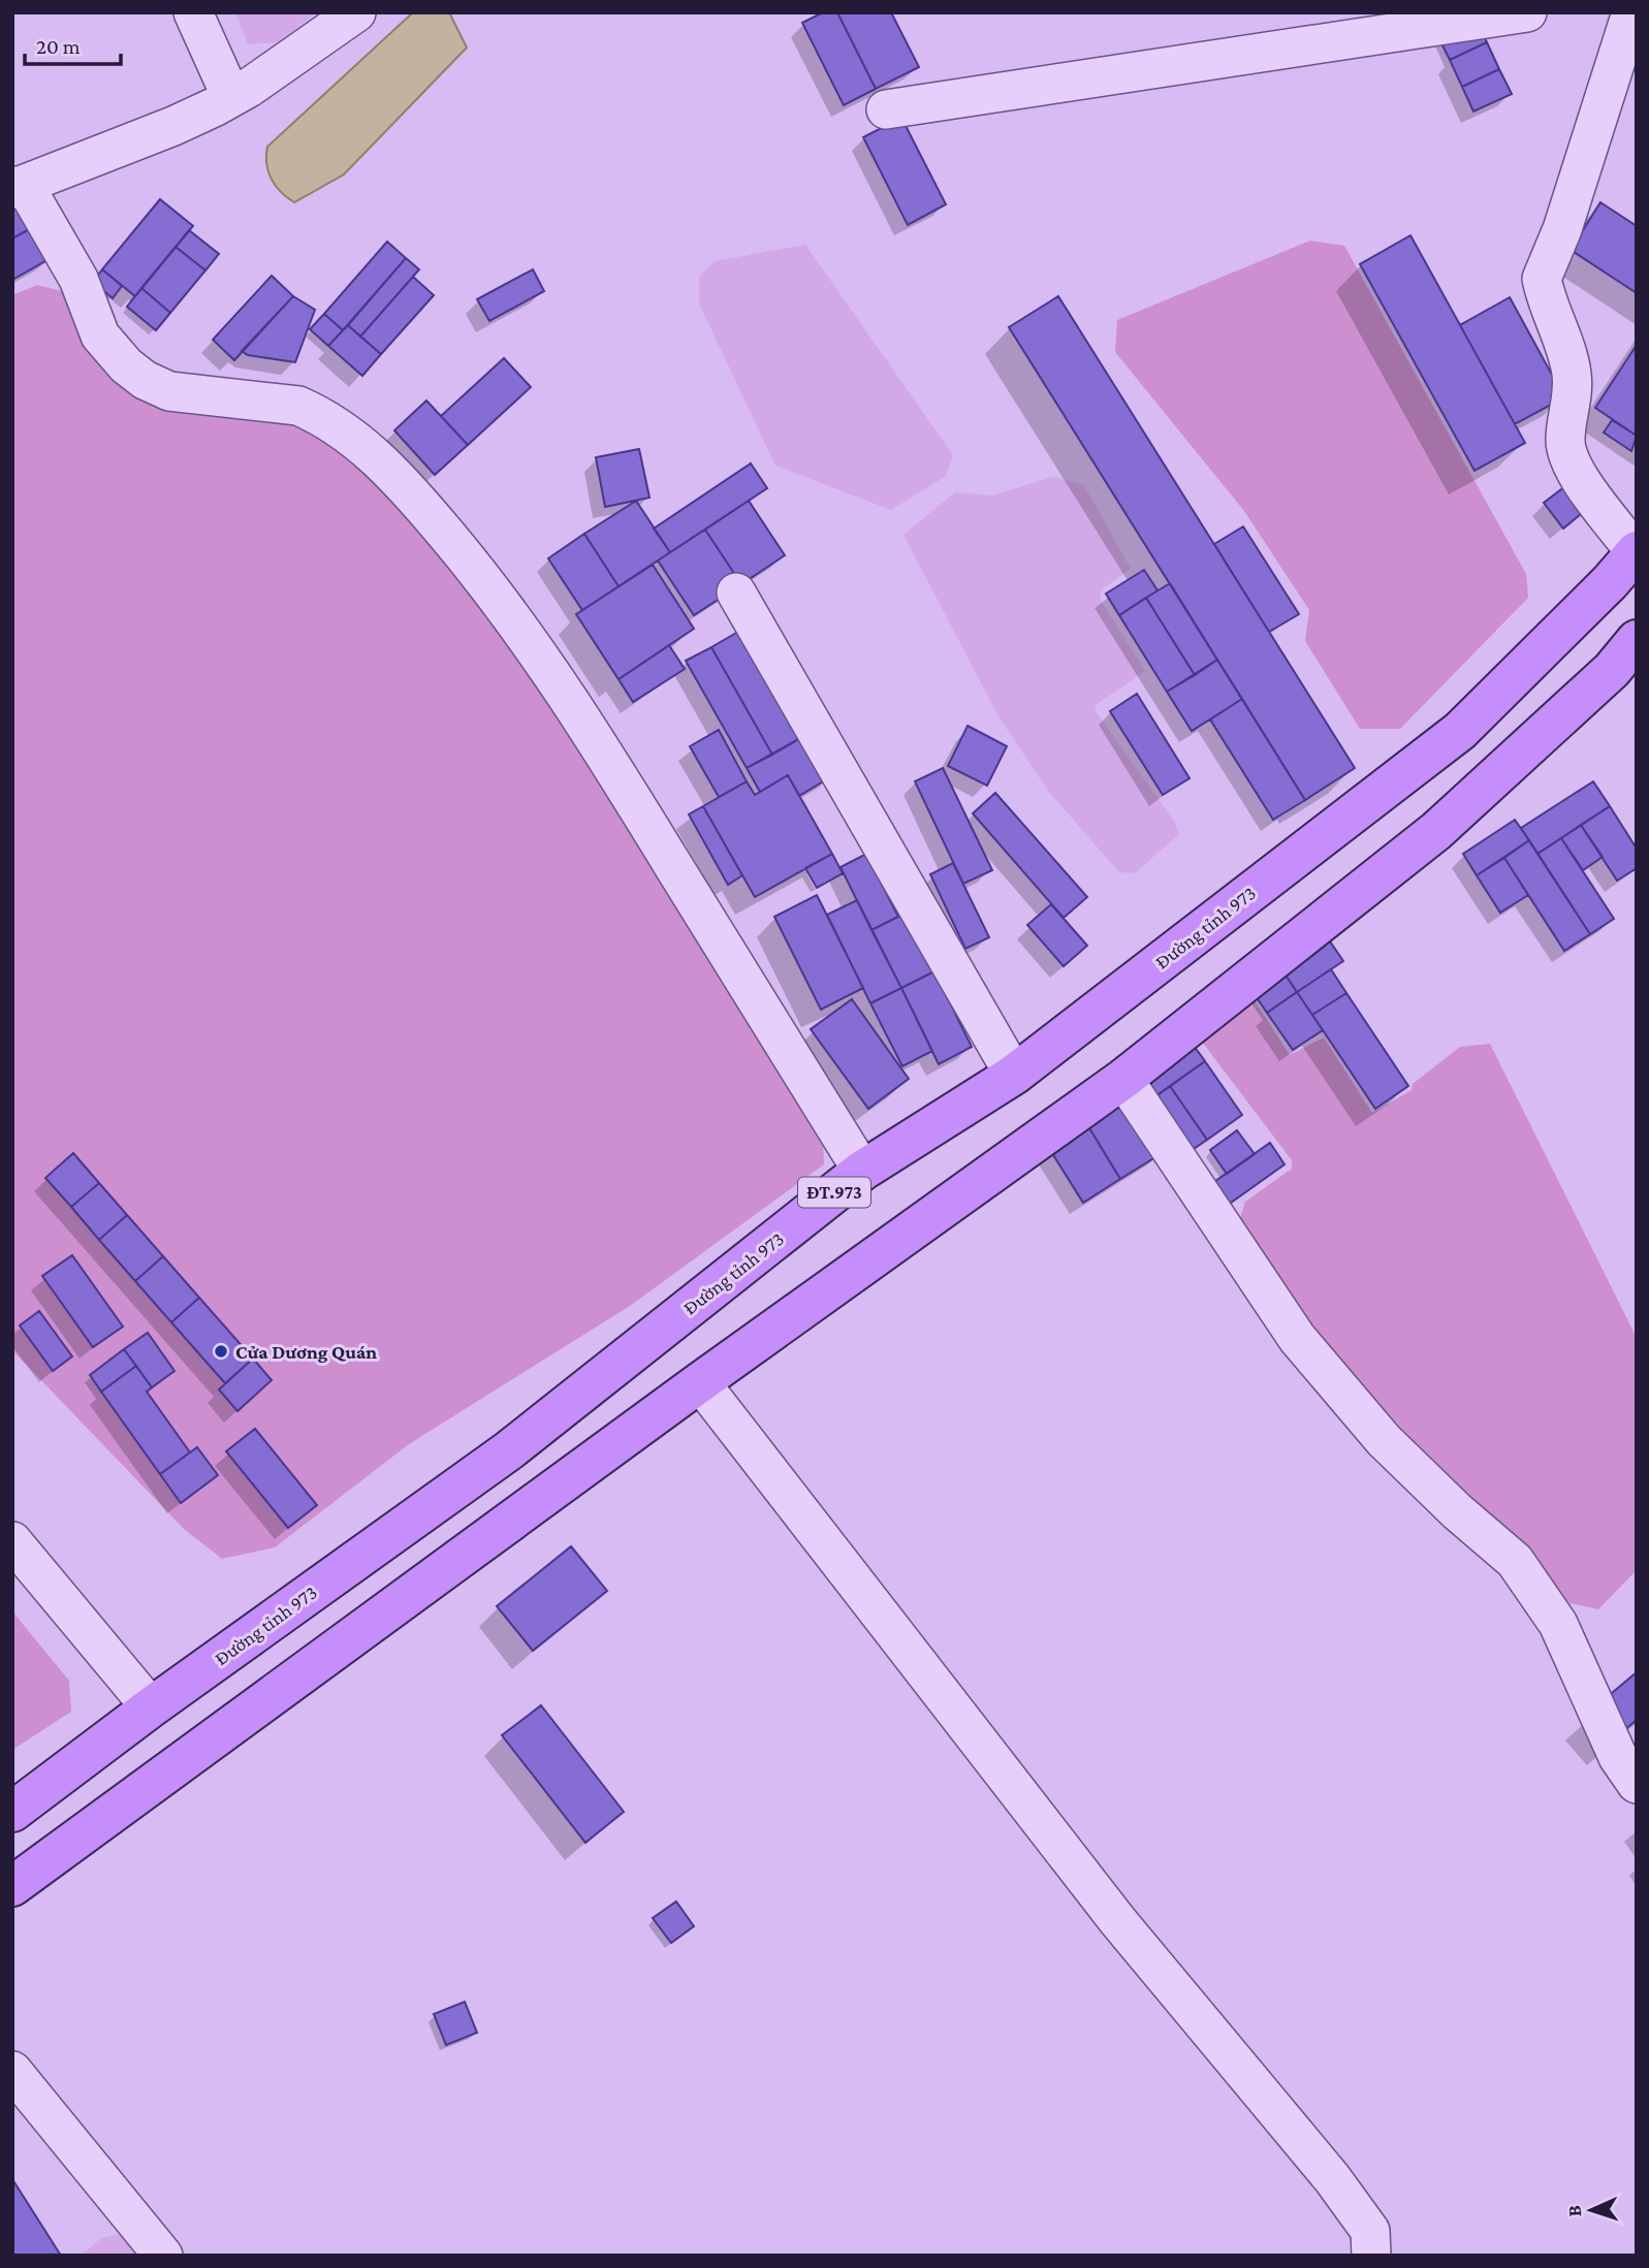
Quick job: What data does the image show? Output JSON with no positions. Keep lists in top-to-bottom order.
{
  "streets": {
    "main road": ["Đường tỉnh 973", "ĐT.973"]
  },
  "places": ["Cửa Dương Quán"],
  "scale_bar": "20 m",
  "north": "left"
}
